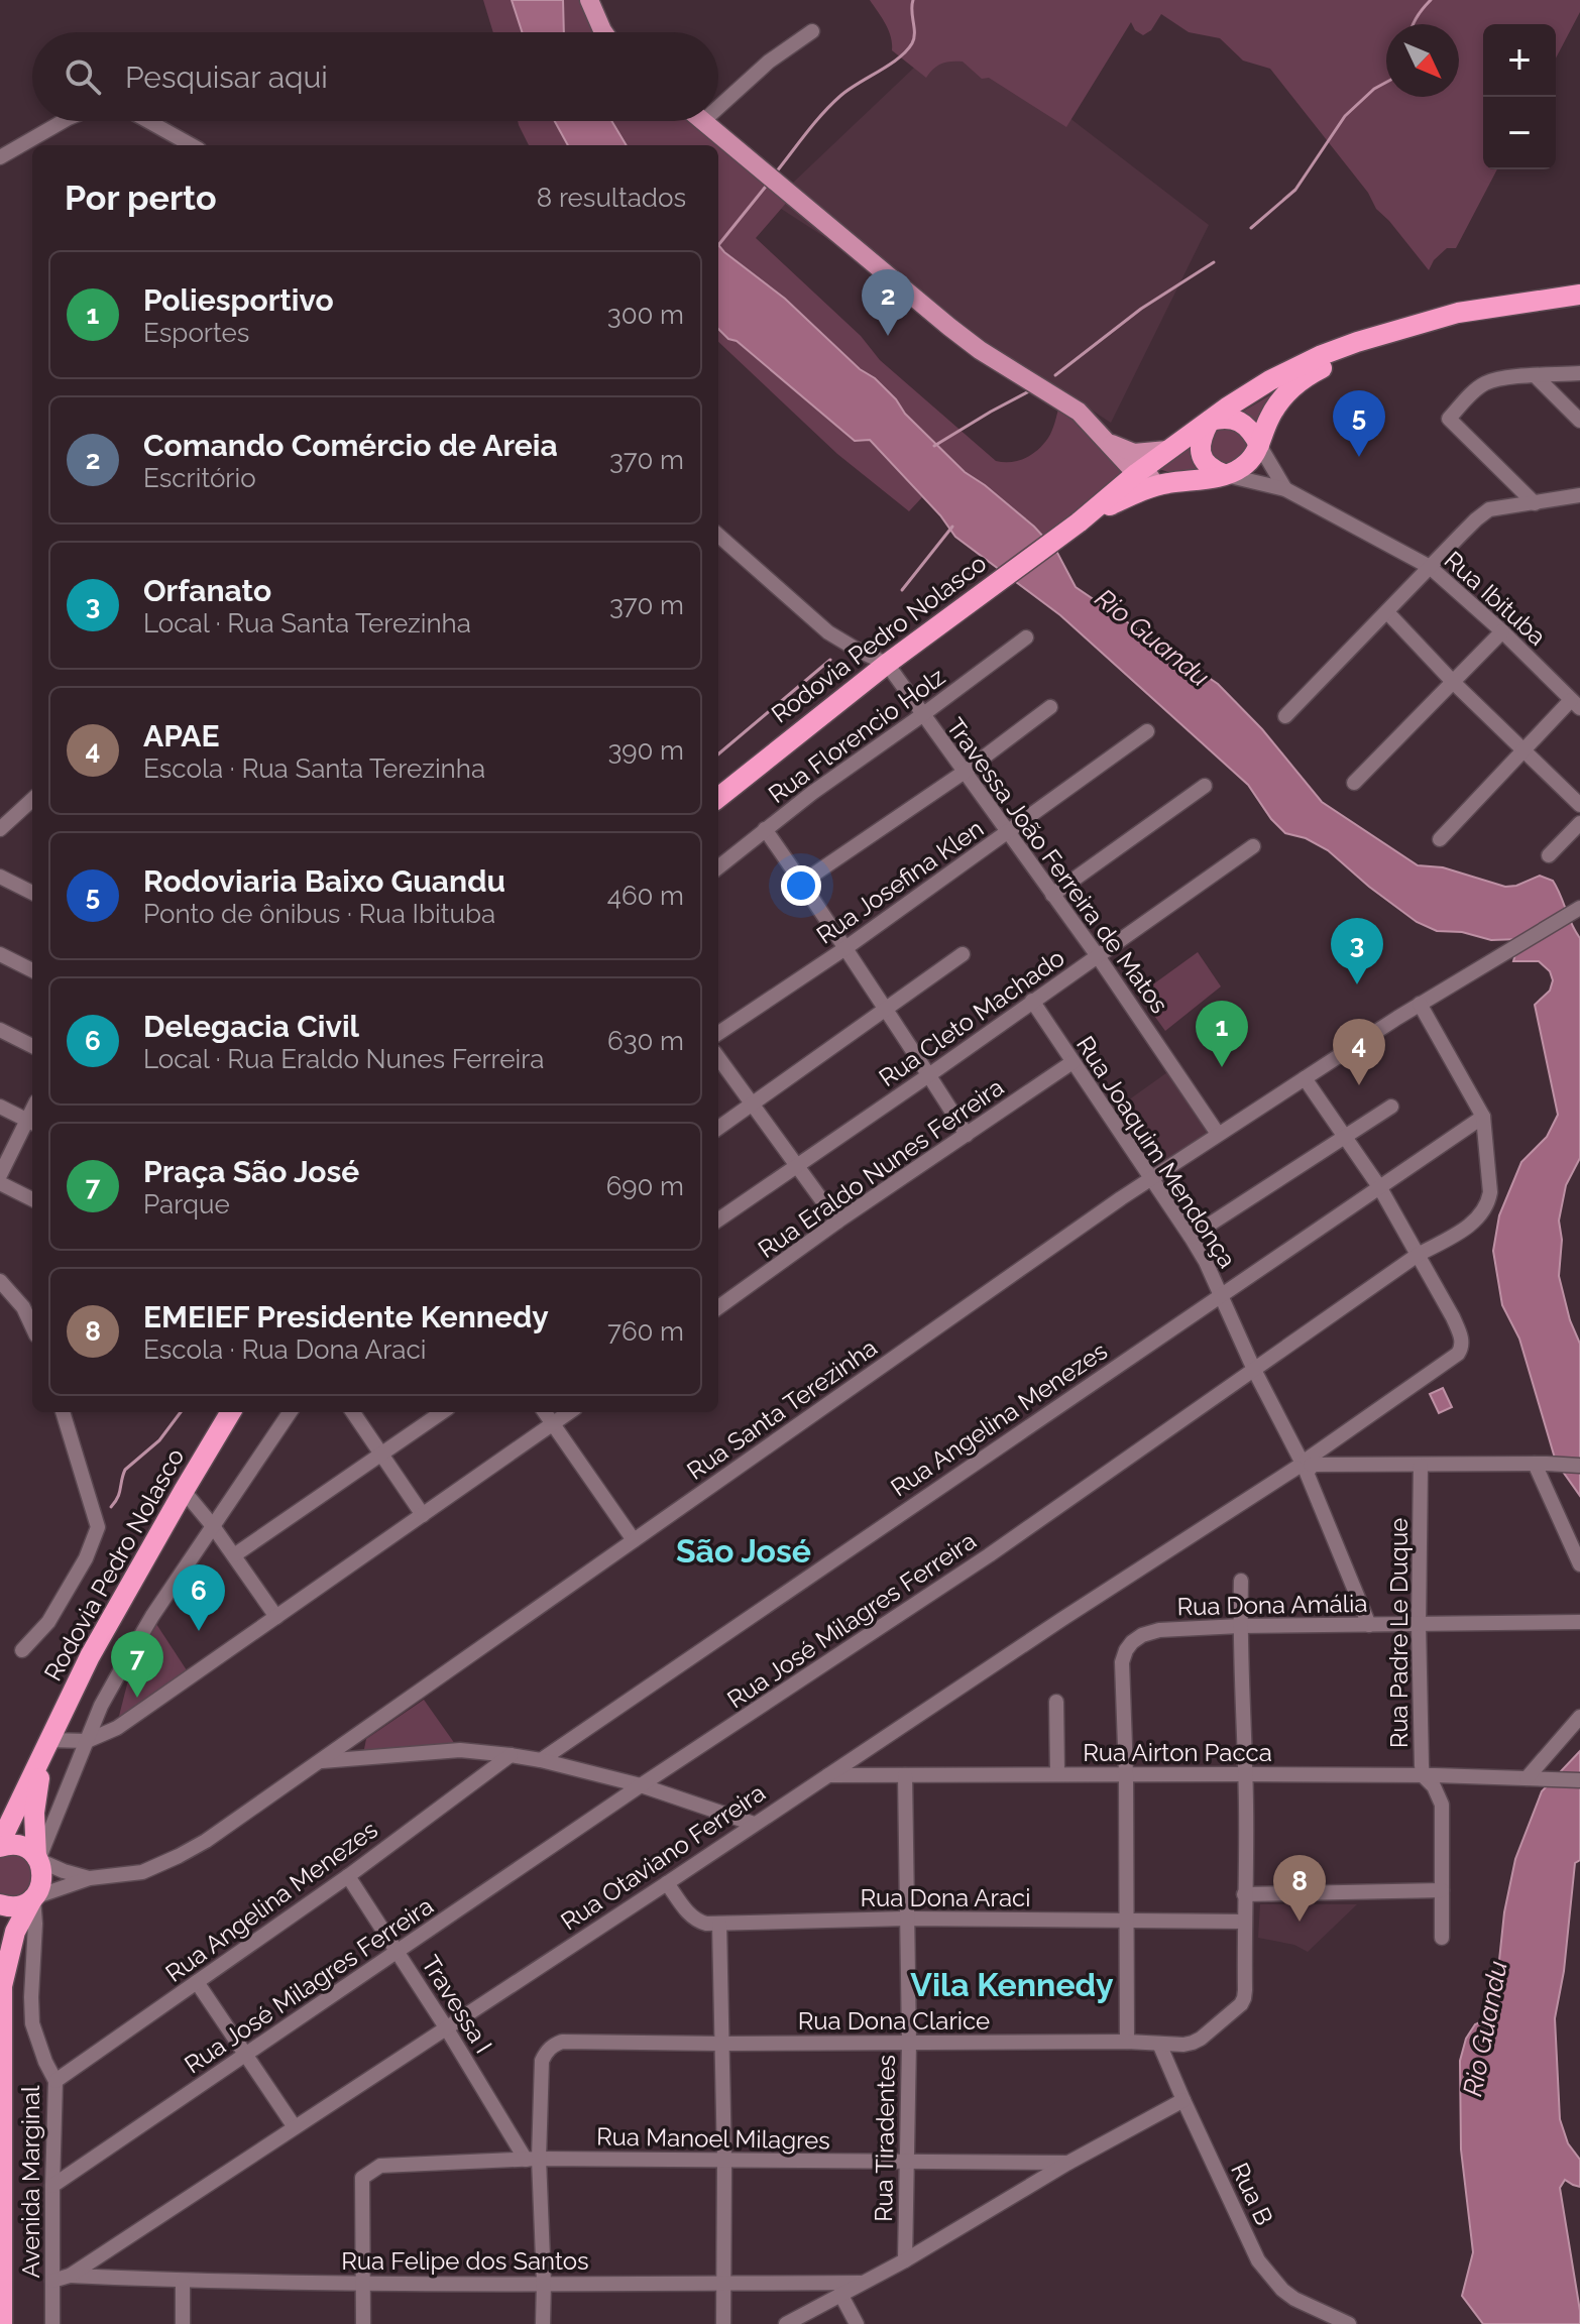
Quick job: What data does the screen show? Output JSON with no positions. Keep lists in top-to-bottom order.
{
  "streets": {
    "highway": ["Rodovia Pedro Nolasco"],
    "street": [
      "Rua Ibituba",
      "Rua Florencio Holz",
      "Travessa João Ferreira de Matos",
      "Rua Josefina Klen",
      "Rua Cleto Machado",
      "Rua Joaquim Mendonça",
      "Rua Eraldo Nunes Ferreira",
      "Rua Santa Terezinha",
      "Rua Angelina Menezes",
      "Rua Dona Amália",
      "Rua José Milagres Ferreira",
      "Rua Padre Le Duque",
      "Rua Airton Pacca",
      "Rua Otaviano Ferreira",
      "Rua Dona Araci",
      "Travessa I",
      "Rua Dona Clarice",
      "Rua Manoel Milagres",
      "Rua Tiradentes",
      "Avenida Marginal",
      "Rua B",
      "Rua Felipe dos Santos"
    ]
  },
  "crossings": [
    ["Rua Ibituba", "Rodovia Pedro Nolasco"],
    ["Rodovia Pedro Nolasco", "Travessa João Ferreira de Matos"],
    ["Rodovia Pedro Nolasco", "Avenida Marginal"],
    ["Rua Florencio Holz", "Travessa João Ferreira de Matos"],
    ["Travessa João Ferreira de Matos", "Rua Josefina Klen"],
    ["Travessa João Ferreira de Matos", "Rua Cleto Machado"],
    ["Travessa João Ferreira de Matos", "Rua Santa Terezinha"],
    ["Rua Cleto Machado", "Rua Joaquim Mendonça"],
    ["Rua Joaquim Mendonça", "Rua Eraldo Nunes Ferreira"],
    ["Rua Joaquim Mendonça", "Rua Santa Terezinha"],
    ["Rua Joaquim Mendonça", "Rua Angelina Menezes"],
    ["Rua Joaquim Mendonça", "Rua Dona Amália"],
    ["Rua Joaquim Mendonça", "Rua José Milagres Ferreira"],
    ["Rua Joaquim Mendonça", "Rua Otaviano Ferreira"],
    ["Rua Santa Terezinha", "Rua José Milagres Ferreira"],
    ["Rua Angelina Menezes", "Rua José Milagres Ferreira"],
    ["Rua Angelina Menezes", "Travessa I"],
    ["Rua Angelina Menezes", "Avenida Marginal"],
    ["Rua Dona Amália", "Rua Padre Le Duque"],
    ["Rua Dona Amália", "Rua Airton Pacca"],
    ["Rua José Milagres Ferreira", "Rua Otaviano Ferreira"],
    ["Rua José Milagres Ferreira", "Travessa I"],
    ["Rua José Milagres Ferreira", "Avenida Marginal"],
    ["Rua Padre Le Duque", "Rua Airton Pacca"],
    ["Rua Airton Pacca", "Rua Otaviano Ferreira"],
    ["Rua Airton Pacca", "Rua Tiradentes"],
    ["Rua Otaviano Ferreira", "Rua Dona Araci"],
    ["Rua Otaviano Ferreira", "Travessa I"],
    ["Rua Otaviano Ferreira", "Avenida Marginal"],
    ["Rua Otaviano Ferreira", "Rua Felipe dos Santos"],
    ["Rua Dona Araci", "Rua Dona Clarice"],
    ["Rua Dona Araci", "Rua Tiradentes"],
    ["Travessa I", "Rua Dona Clarice"],
    ["Travessa I", "Rua Manoel Milagres"],
    ["Rua Dona Clarice", "Rua Manoel Milagres"],
    ["Rua Dona Clarice", "Rua Tiradentes"],
    ["Rua Dona Clarice", "Rua B"],
    ["Rua Manoel Milagres", "Rua Tiradentes"],
    ["Rua Manoel Milagres", "Rua Felipe dos Santos"]
  ],
  "districts": ["São José", "Vila Kennedy"],
  "water": ["Rio Guandu"],
  "north": "bottom right",
  "page": {
    "map_buttons": ["+", "−"],
    "search": "Pesquisar aqui",
    "heading": ["Por perto", "8 resultados"],
    "list": [
      {
        "mark": "1",
        "name": "Poliesportivo",
        "note": "Esportes",
        "value": "300 m"
      },
      {
        "mark": "2",
        "name": "Comando Comércio de Areia",
        "note": "Escritório",
        "value": "370 m"
      },
      {
        "mark": "3",
        "name": "Orfanato",
        "note": "Local · Rua Santa Terezinha",
        "value": "370 m"
      },
      {
        "mark": "4",
        "name": "APAE",
        "note": "Escola · Rua Santa Terezinha",
        "value": "390 m"
      },
      {
        "mark": "5",
        "name": "Rodoviaria Baixo Guandu",
        "note": "Ponto de ônibus · Rua Ibituba",
        "value": "460 m"
      },
      {
        "mark": "6",
        "name": "Delegacia Civil",
        "note": "Local · Rua Eraldo Nunes Ferreira",
        "value": "630 m"
      },
      {
        "mark": "7",
        "name": "Praça São José",
        "note": "Parque",
        "value": "690 m"
      },
      {
        "mark": "8",
        "name": "EMEIEF Presidente Kennedy",
        "note": "Escola · Rua Dona Araci",
        "value": "760 m"
      }
    ],
    "pins": [
      "2",
      "5",
      "3",
      "1",
      "4",
      "6",
      "7",
      "8"
    ]
  }
}
